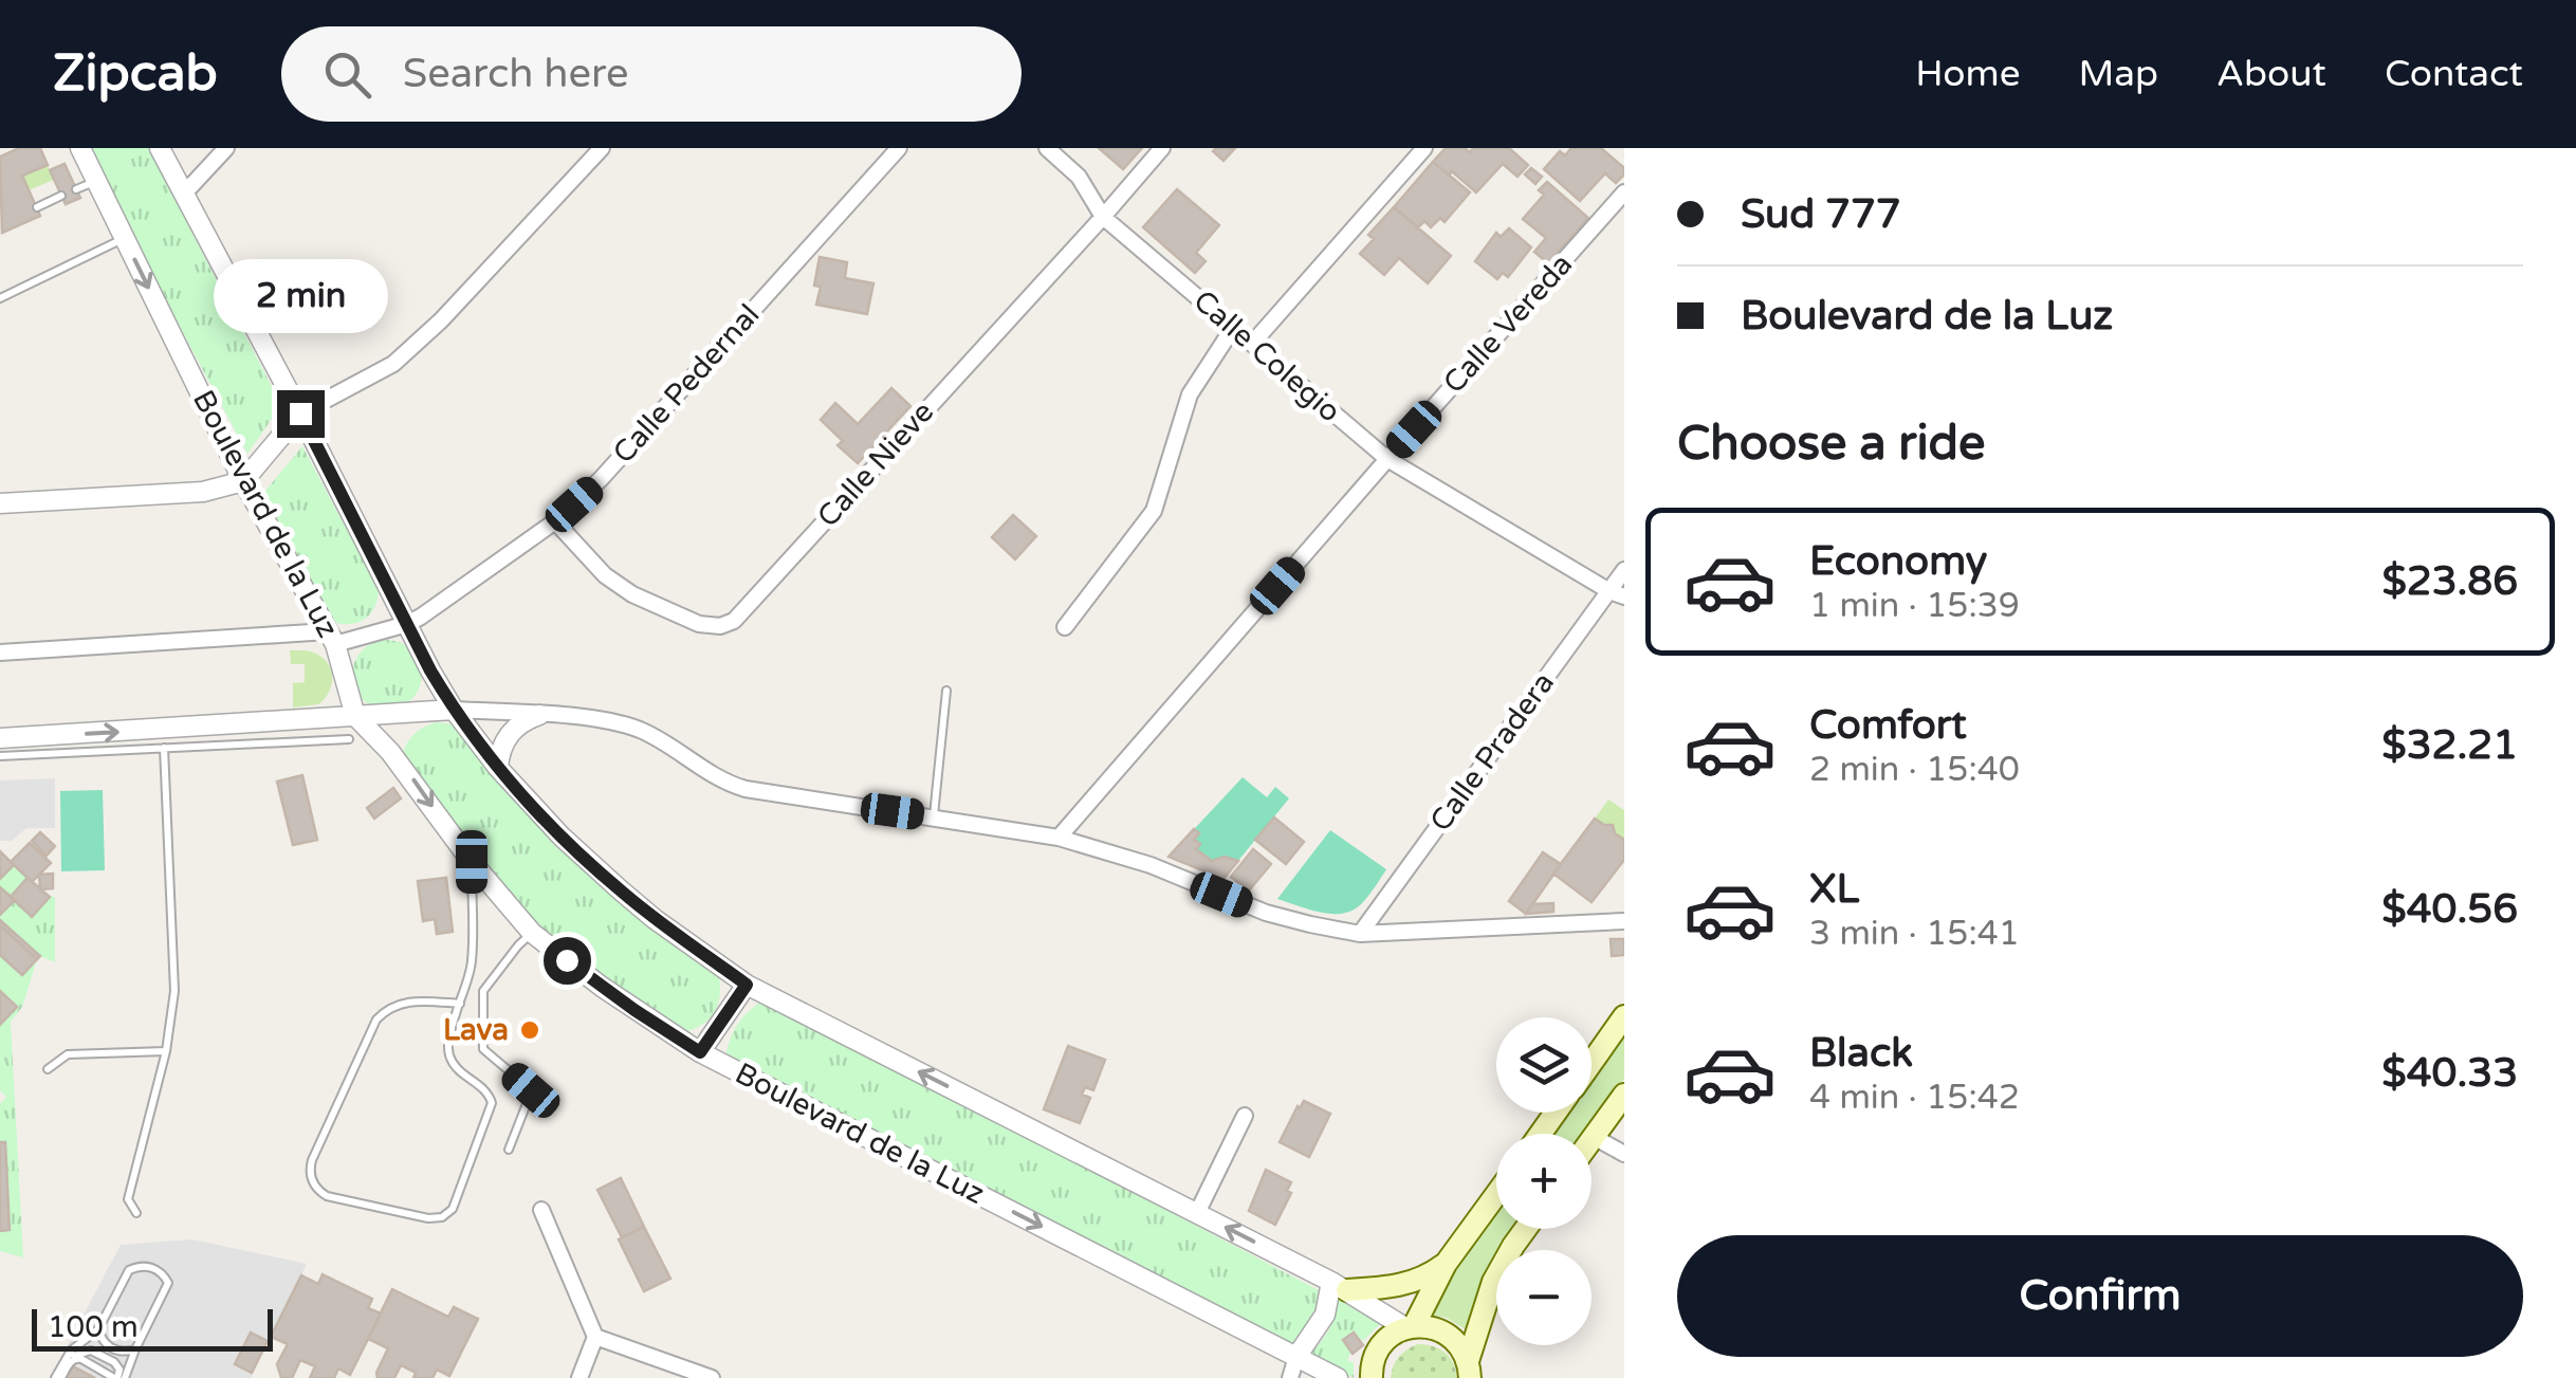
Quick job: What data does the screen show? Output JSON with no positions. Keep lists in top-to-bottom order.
{
  "streets": {
    "street": [
      "Calle Vereda",
      "Calle Colegio",
      "Calle Pedernal",
      "Calle Nieve",
      "Boulevard de la Luz",
      "Calle Pradera"
    ]
  },
  "crossings": [
    ["Calle Vereda", "Calle Colegio"],
    ["Calle Colegio", "Calle Nieve"],
    ["Calle Colegio", "Calle Pradera"],
    ["Calle Pedernal", "Calle Nieve"],
    ["Calle Pedernal", "Boulevard de la Luz"]
  ],
  "places": ["Lava"],
  "scale_bar": "100 m",
  "page": {
    "header": "Zipcab",
    "search": "Search here",
    "nav": [
      "Home",
      "Map",
      "About",
      "Contact"
    ],
    "banner": ["Sud 777", "Boulevard de la Luz"],
    "bubble": "2 min",
    "heading": "Choose a ride",
    "list": [
      {
        "name": "Economy",
        "note": "1 min · 15:39",
        "value": "$23.86"
      },
      {
        "name": "Comfort",
        "note": "2 min · 15:40",
        "value": "$32.21"
      },
      {
        "name": "XL",
        "note": "3 min · 15:41",
        "value": "$40.56"
      },
      {
        "name": "Black",
        "note": "4 min · 15:42",
        "value": "$40.33"
      }
    ],
    "map_buttons": ["+", "−"],
    "buttons": "Confirm",
    "scale": "100 m"
  }
}
